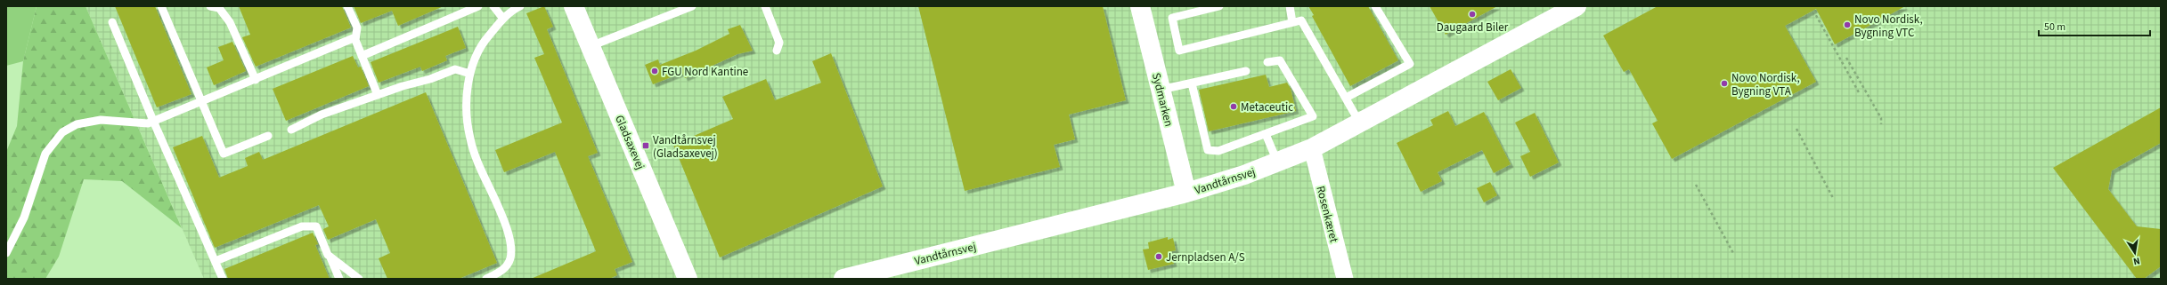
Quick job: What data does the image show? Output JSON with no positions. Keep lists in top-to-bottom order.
{
  "streets": {
    "street": [
      "Sydmarken",
      "Gladsaxevej",
      "Vandtårnsvej",
      "Rosenkæret"
    ]
  },
  "crossings": [
    ["Sydmarken", "Vandtårnsvej"],
    ["Vandtårnsvej", "Rosenkæret"]
  ],
  "places": {
    "other": [
      "Daugaard Biler",
      "Novo Nordisk, Bygning VTC",
      "FGU Nord Kantine",
      "Novo Nordisk, Bygning VTA",
      "Metaceutic",
      "Jernpladsen A/S"
    ],
    "transit": ["Vandtårnsvej (Gladsaxevej)"]
  },
  "scale_bar": "50 m",
  "north": "bottom"
}
